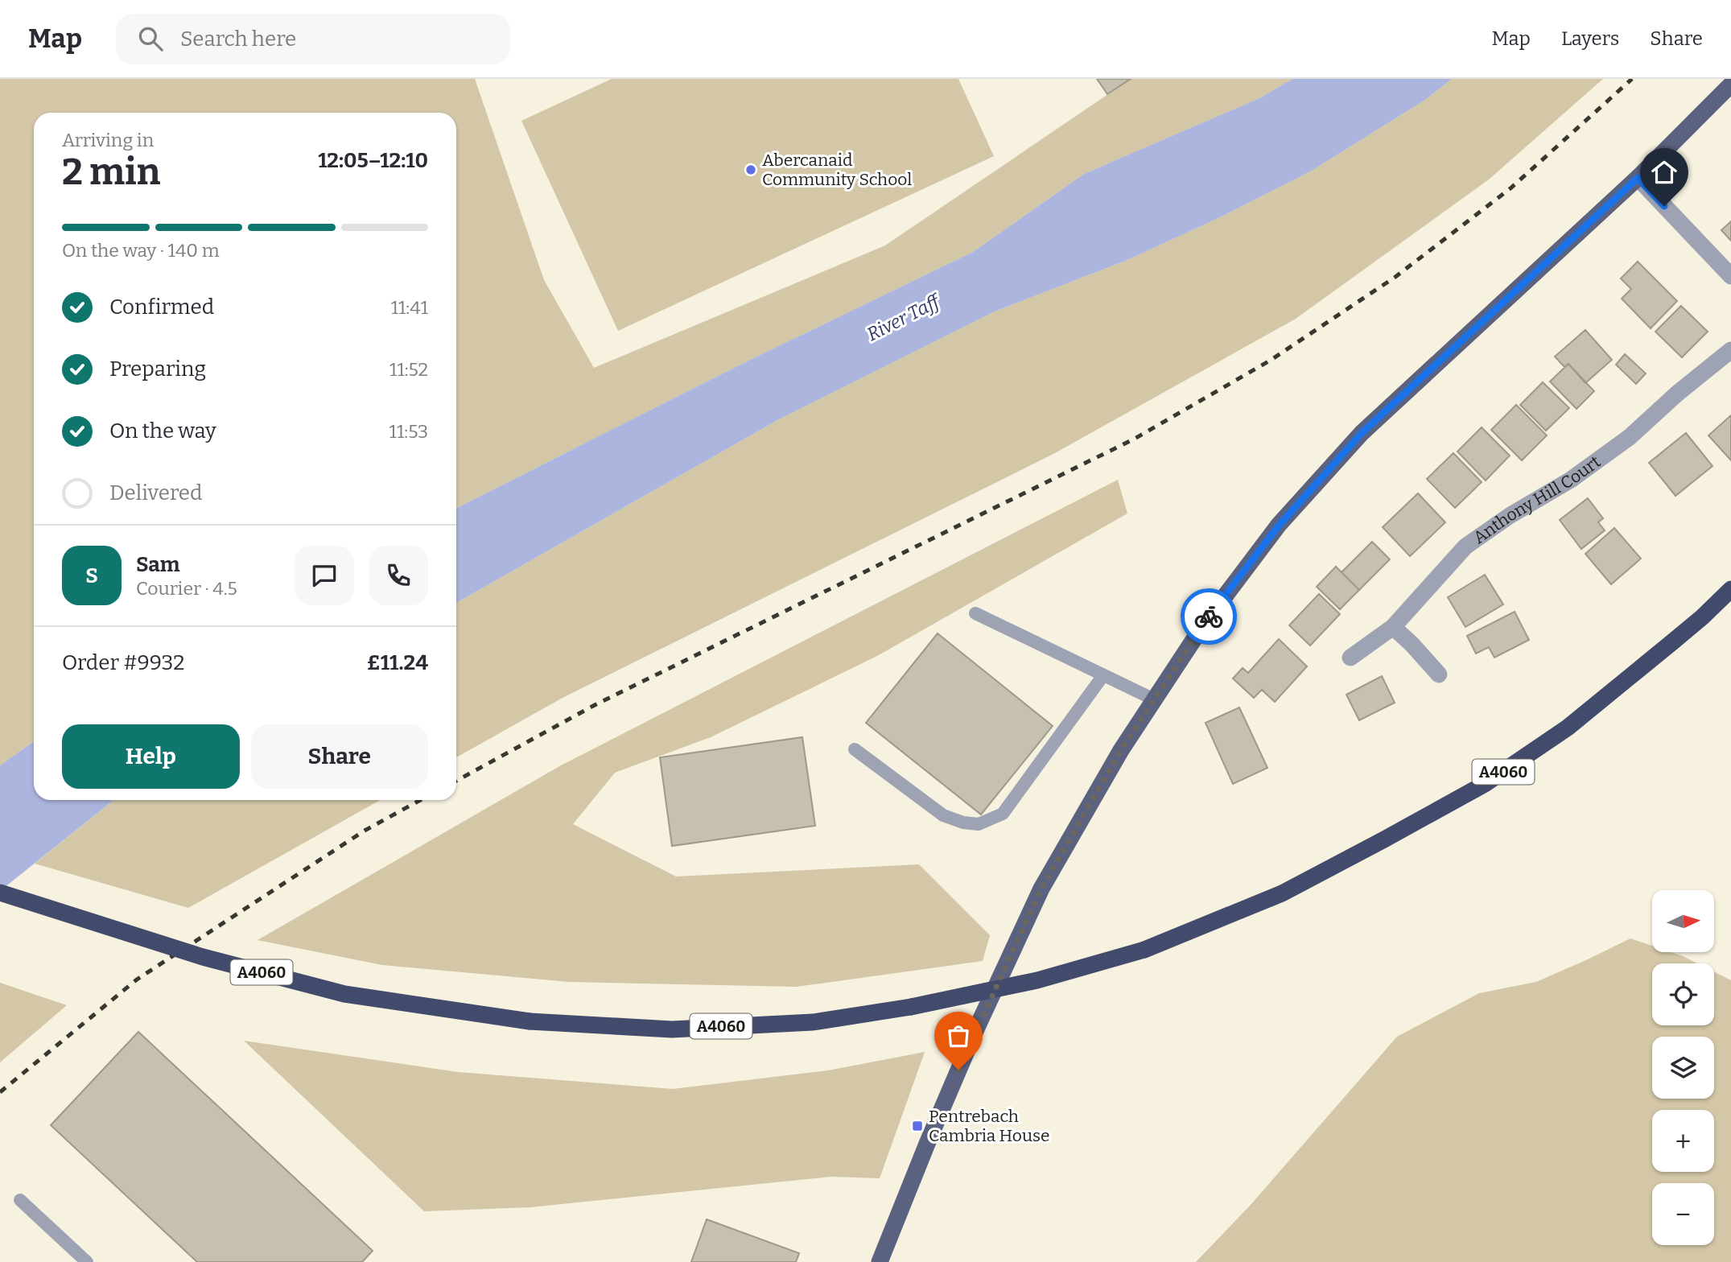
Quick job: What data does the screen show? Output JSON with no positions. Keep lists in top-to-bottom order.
{
  "streets": {
    "highway": ["A4060"],
    "street": ["Anthony Hill Court"]
  },
  "water": ["River Taff"],
  "places": {
    "other": ["Abercanaid Community School"],
    "transit": ["Pentrebach Cambria House"]
  },
  "north": "right",
  "page": {
    "header": "Map",
    "search": "Search here",
    "nav": ["Map", "Layers", "Share"],
    "heading": ["2 min", "Arriving in", "12:05–12:10"],
    "panel": [
      "Sam",
      "Courier · 4.5",
      "Order #9932",
      "£11.24"
    ],
    "bar": "On the way · 140 m",
    "list": [
      ["Confirmed", "11:41"],
      ["Preparing", "11:52"],
      ["On the way", "11:53"],
      "Delivered"
    ],
    "round": "S",
    "buttons": ["Help", "Share"],
    "map_buttons": ["+", "−"]
  }
}
